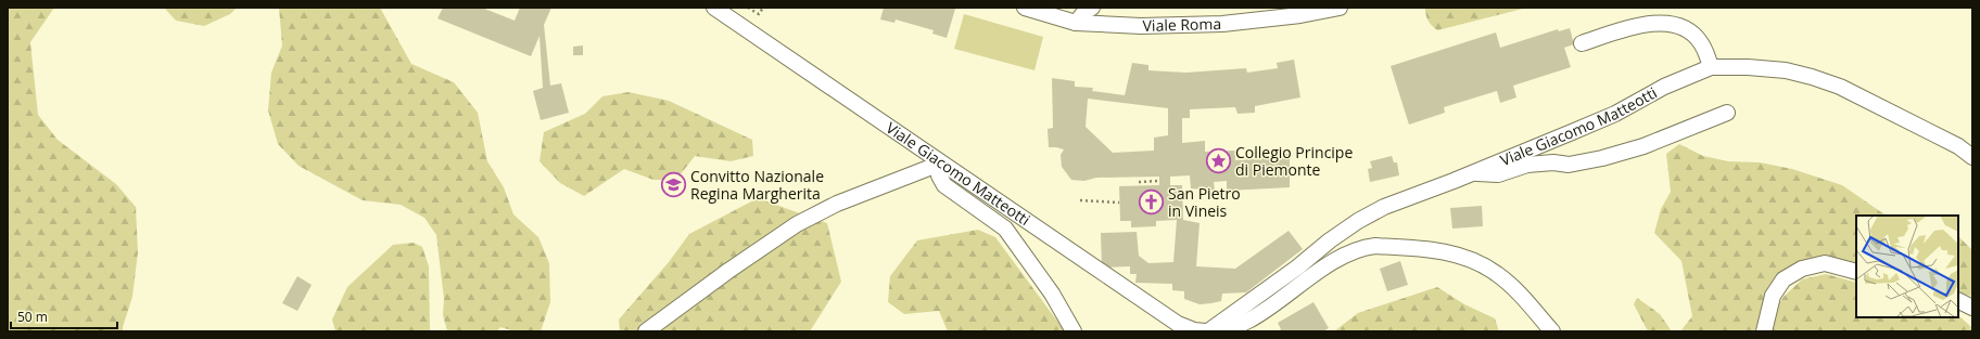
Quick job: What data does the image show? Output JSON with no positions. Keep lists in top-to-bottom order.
{
  "streets": {
    "street": ["Viale Roma", "Viale Giacomo Matteotti"]
  },
  "places": {
    "place": ["Collegio Principe di Piemonte"],
    "school or university": ["Convitto Nazionale Regina Margherita"],
    "church": ["San Pietro in Vineis"]
  },
  "scale_bar": "50 m"
}
